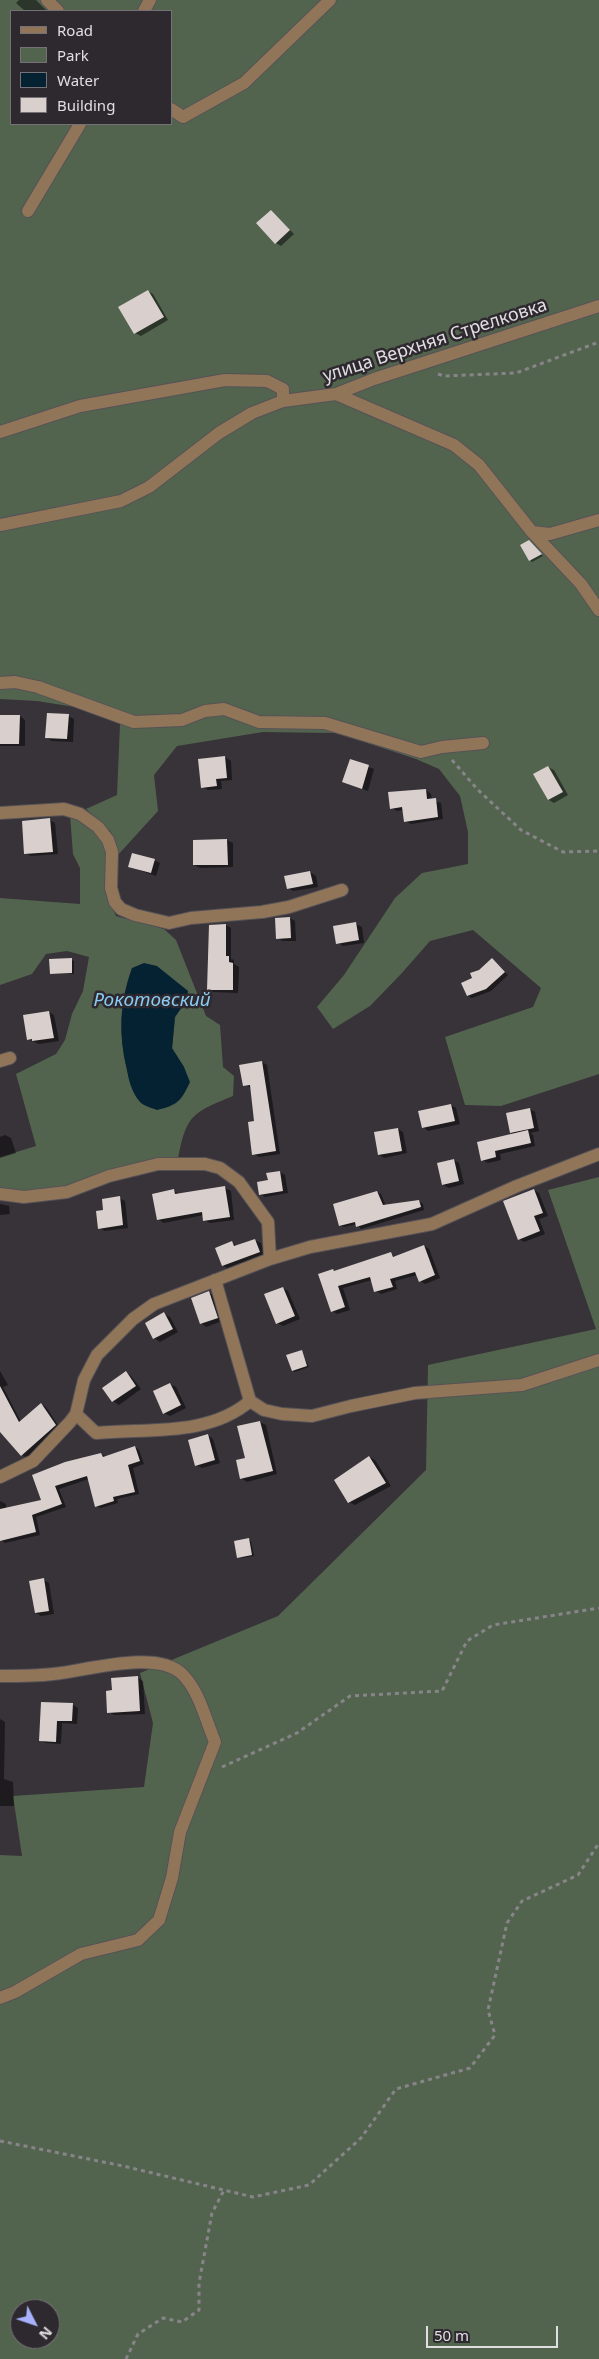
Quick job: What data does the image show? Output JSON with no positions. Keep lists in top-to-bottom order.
{
  "streets": {
    "street": ["улица Верхняя Стрелковка"]
  },
  "water": ["Рокотовский"],
  "legend": [
    "Road",
    "Park",
    "Water",
    "Building"
  ],
  "scale_bar": "50 m",
  "north": "bottom right"
}
